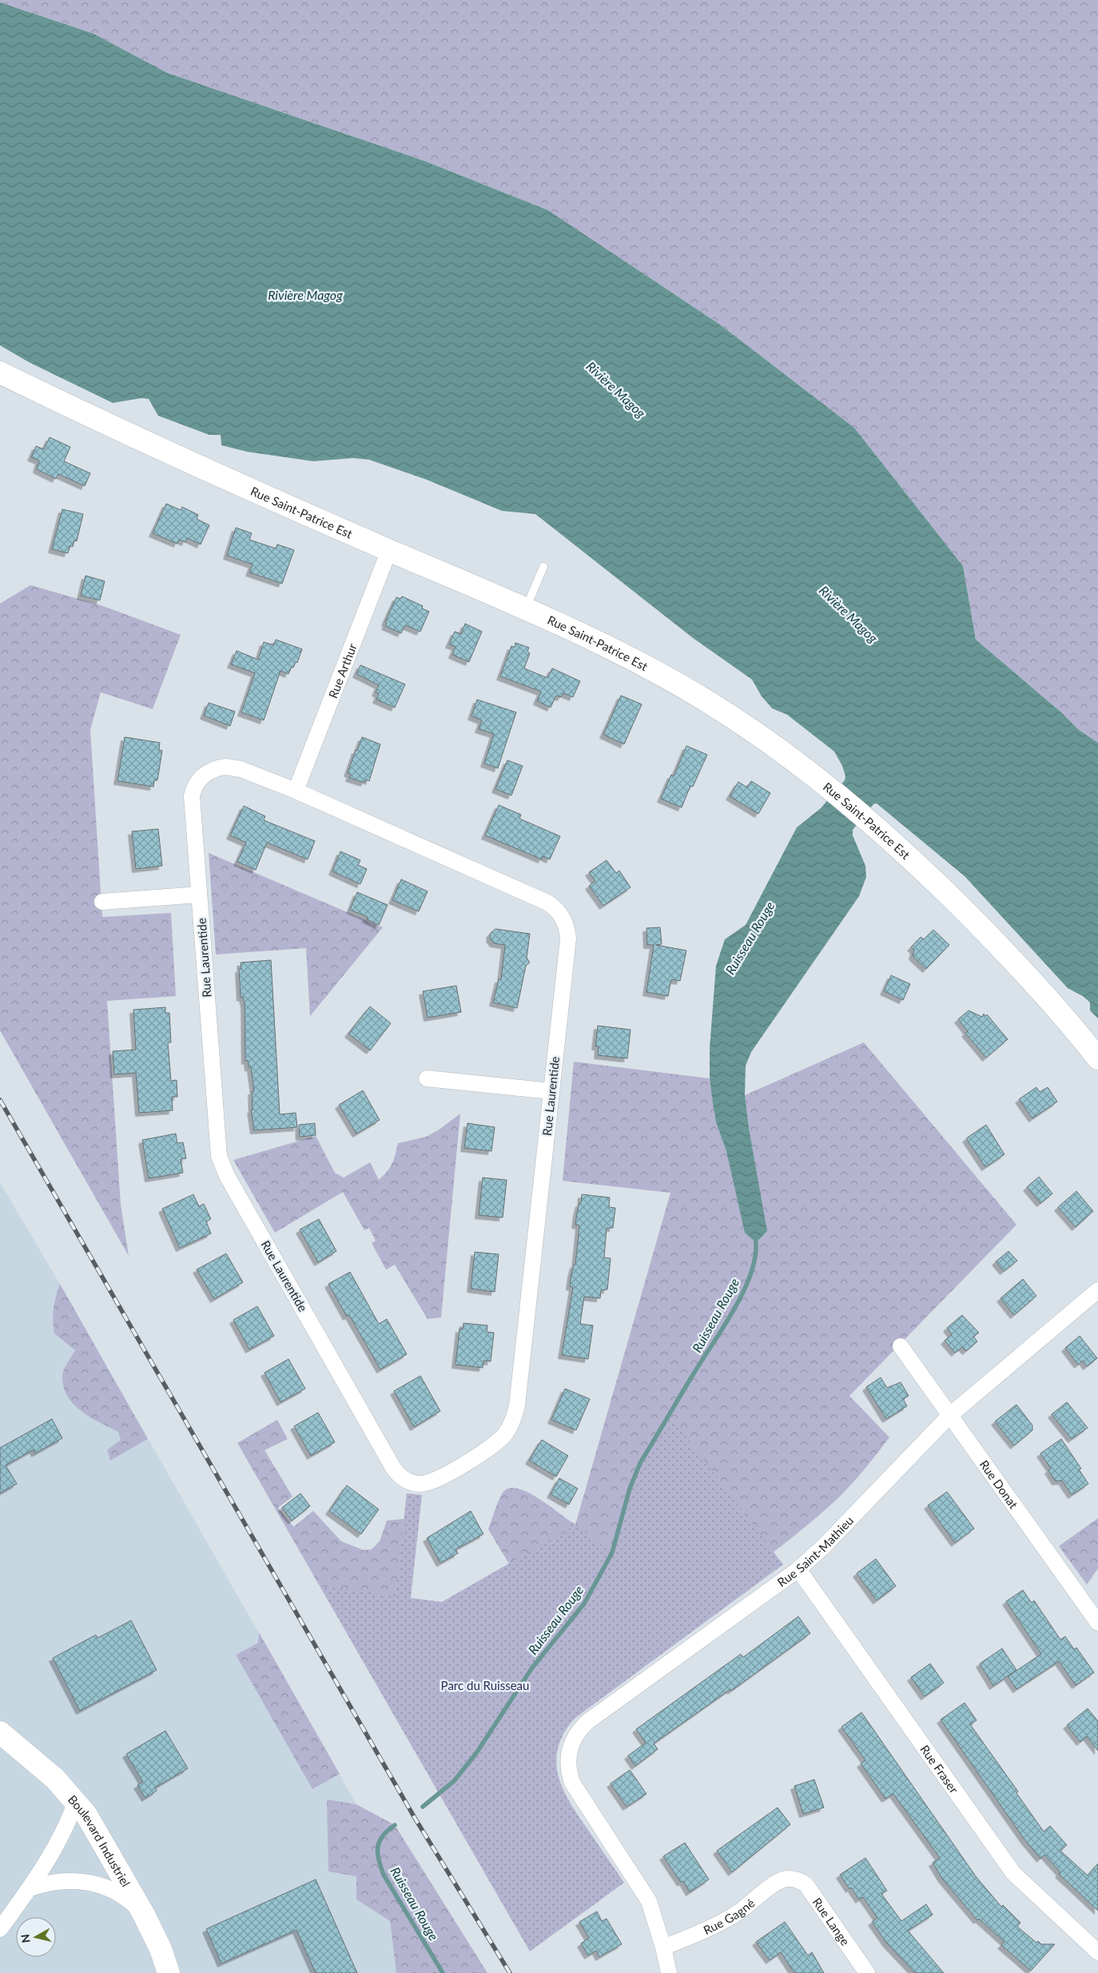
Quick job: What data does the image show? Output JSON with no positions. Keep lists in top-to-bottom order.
{
  "streets": {
    "street": [
      "Rue Saint-Patrice Est",
      "Rue Arthur",
      "Rue Laurentide",
      "Rue Donat",
      "Rue Saint-Mathieu",
      "Rue Fraser",
      "Boulevard Industriel",
      "Rue Gagné",
      "Rue Lange"
    ]
  },
  "crossings": [
    ["Rue Saint-Patrice Est", "Rue Arthur"],
    ["Rue Arthur", "Rue Laurentide"],
    ["Rue Donat", "Rue Saint-Mathieu"],
    ["Rue Saint-Mathieu", "Rue Fraser"],
    ["Rue Saint-Mathieu", "Rue Gagné"],
    ["Rue Gagné", "Rue Lange"]
  ],
  "water": ["Rivière Magog", "Ruisseau Rouge"],
  "parks": ["Parc du Ruisseau"],
  "north": "left"
}
